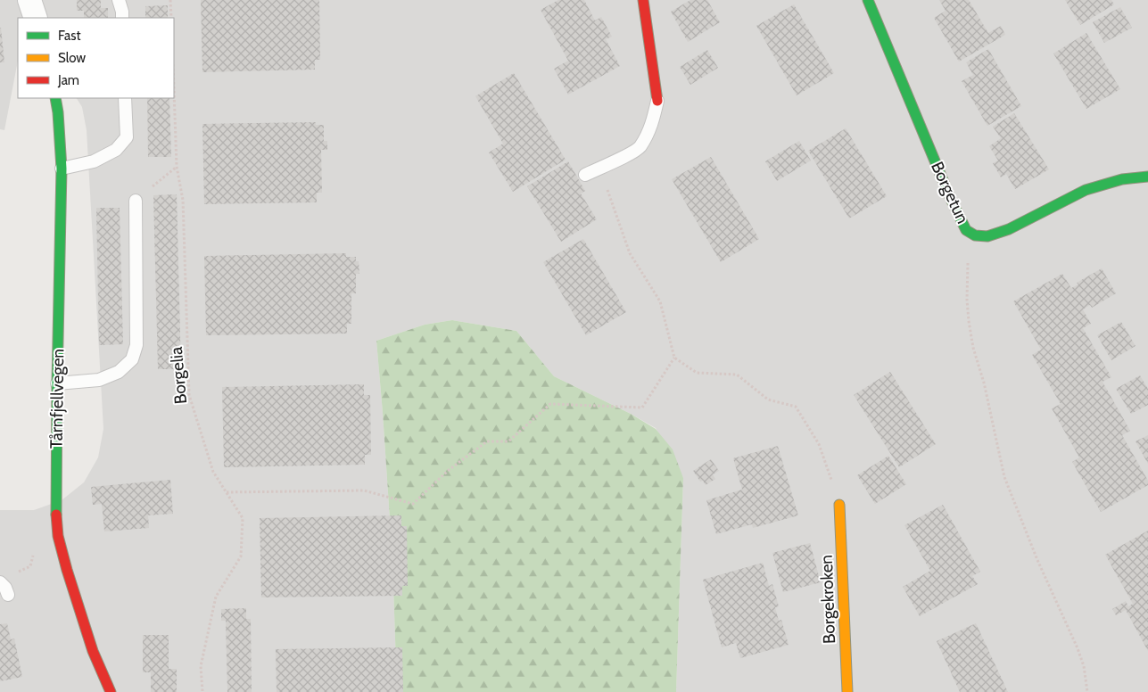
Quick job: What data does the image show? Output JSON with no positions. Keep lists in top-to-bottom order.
{
  "streets": {
    "street": ["Borgetun", "Tårnfjellvegen", "Borgekroken"],
    "path": ["Borgelia"]
  },
  "legend": ["Fast", "Slow", "Jam"]
}
